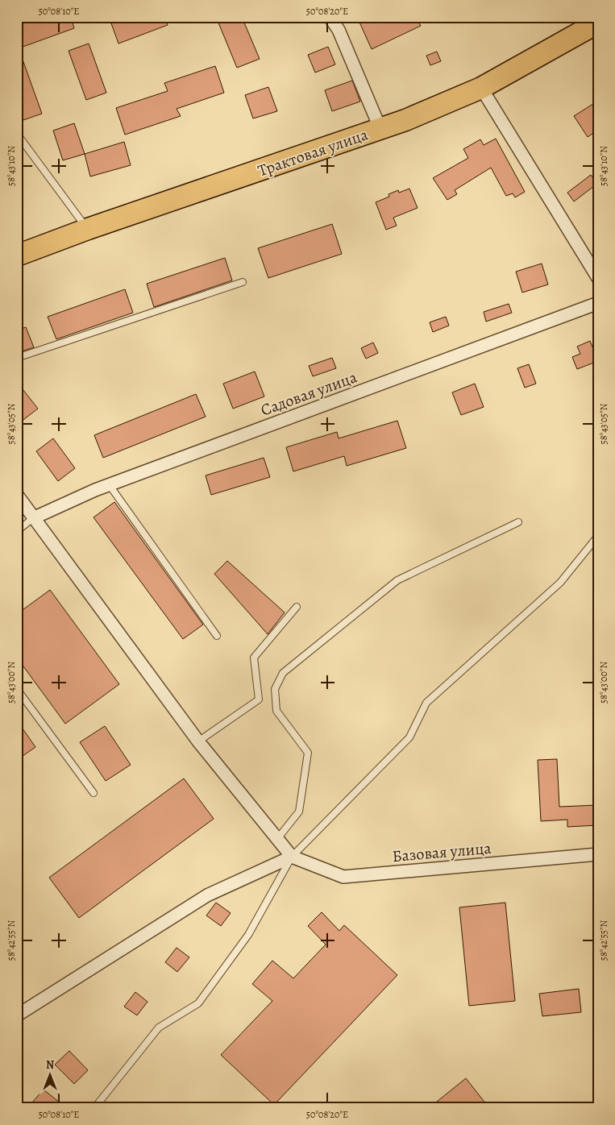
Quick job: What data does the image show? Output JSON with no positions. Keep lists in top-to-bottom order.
{
  "streets": {
    "highway": ["Трактовая улица"],
    "street": ["Садовая улица", "Базовая улица"]
  },
  "north": "top",
  "coordinates": [
    "50°08'10\"E",
    "50°08'20\"E",
    "58°43'10\"N",
    "58°43'05\"N",
    "58°43'00\"N",
    "58°42'55\"N"
  ]
}
